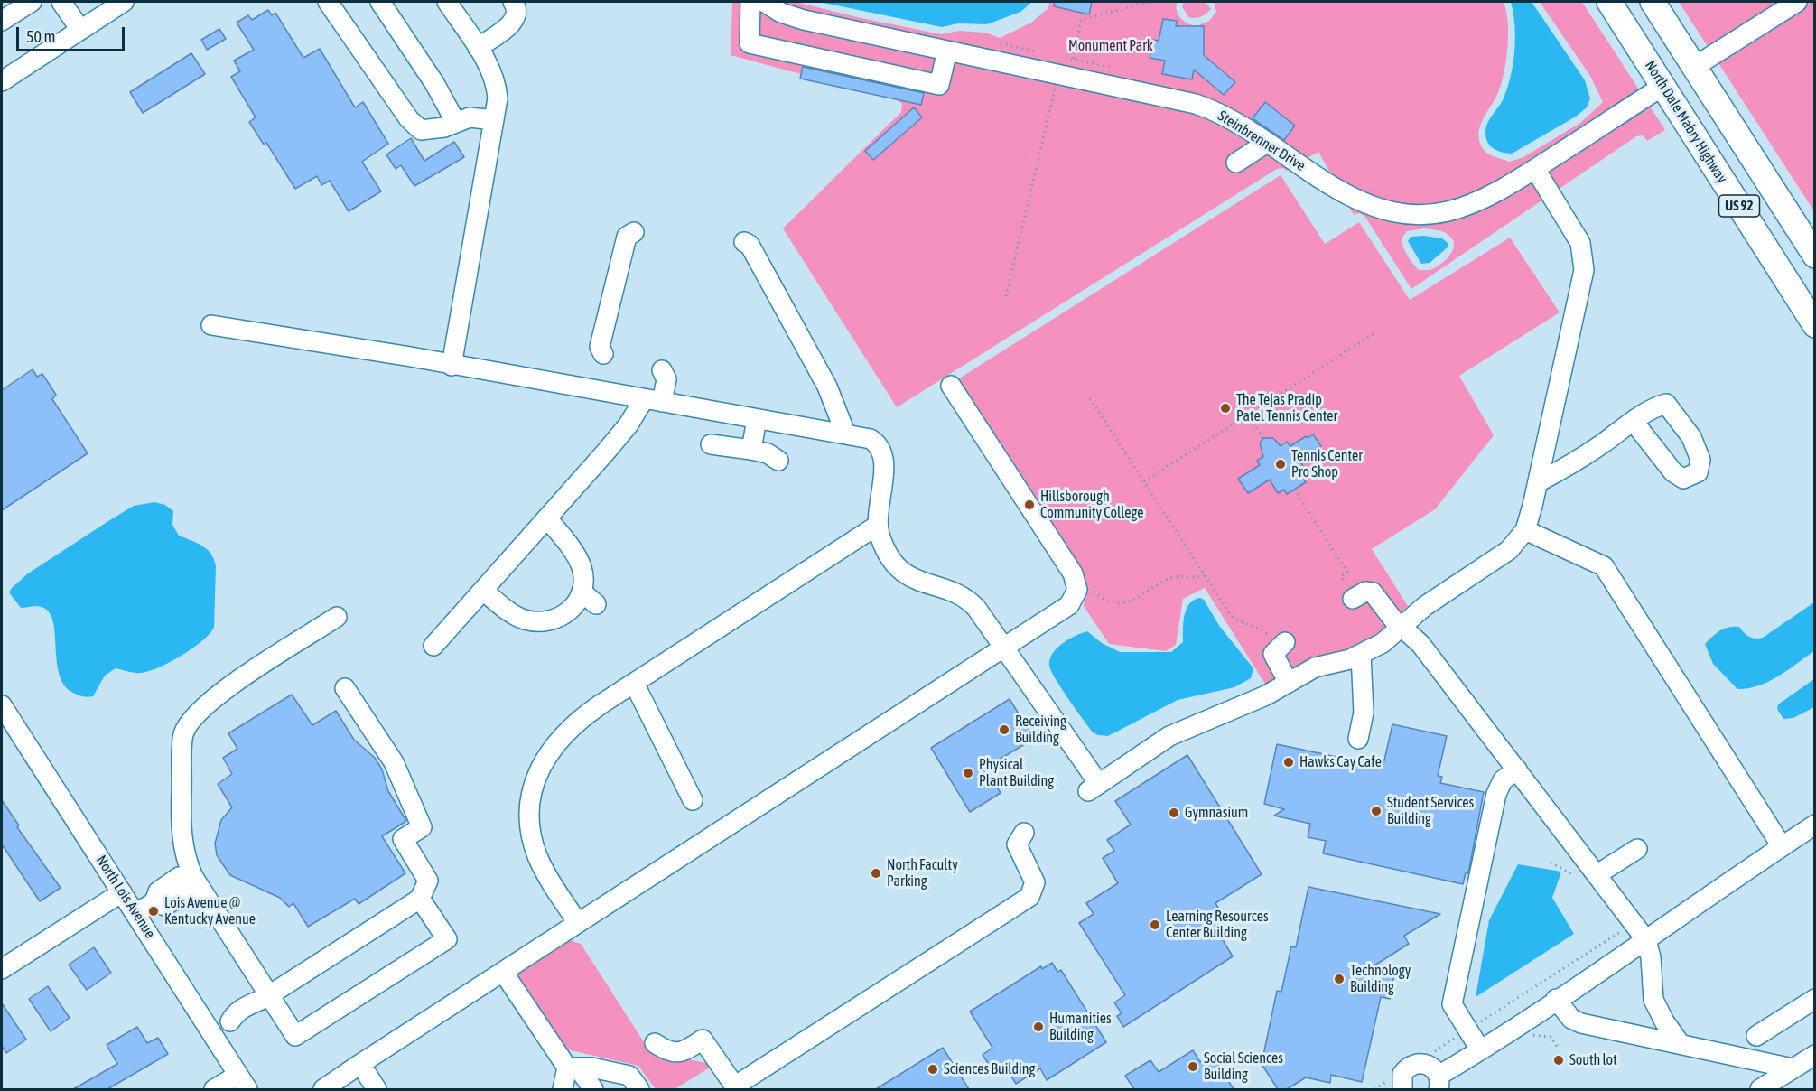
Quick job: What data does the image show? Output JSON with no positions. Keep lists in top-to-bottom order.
{
  "streets": {
    "main road": ["North Dale Mabry Highway", "US 92"],
    "street": ["Steinbrenner Drive", "North Lois Avenue"]
  },
  "crossings": [
    ["North Dale Mabry Highway", "Steinbrenner Drive"]
  ],
  "parks": ["Monument Park"],
  "places": [
    "The Tejas Pradip Patel Tennis Center",
    "Tennis Center Pro Shop",
    "Hillsborough Community College",
    "Receiving Building",
    "Hawks Cay Cafe",
    "Physical Plant Building",
    "Student Services Building",
    "Gymnasium",
    "North Faculty Parking",
    "Lois Avenue @ Kentucky Avenue",
    "Learning Resources Center Building",
    "Technology Building",
    "Humanities Building",
    "South lot",
    "Social Sciences Building",
    "Sciences Building"
  ],
  "scale_bar": "50 m"
}
